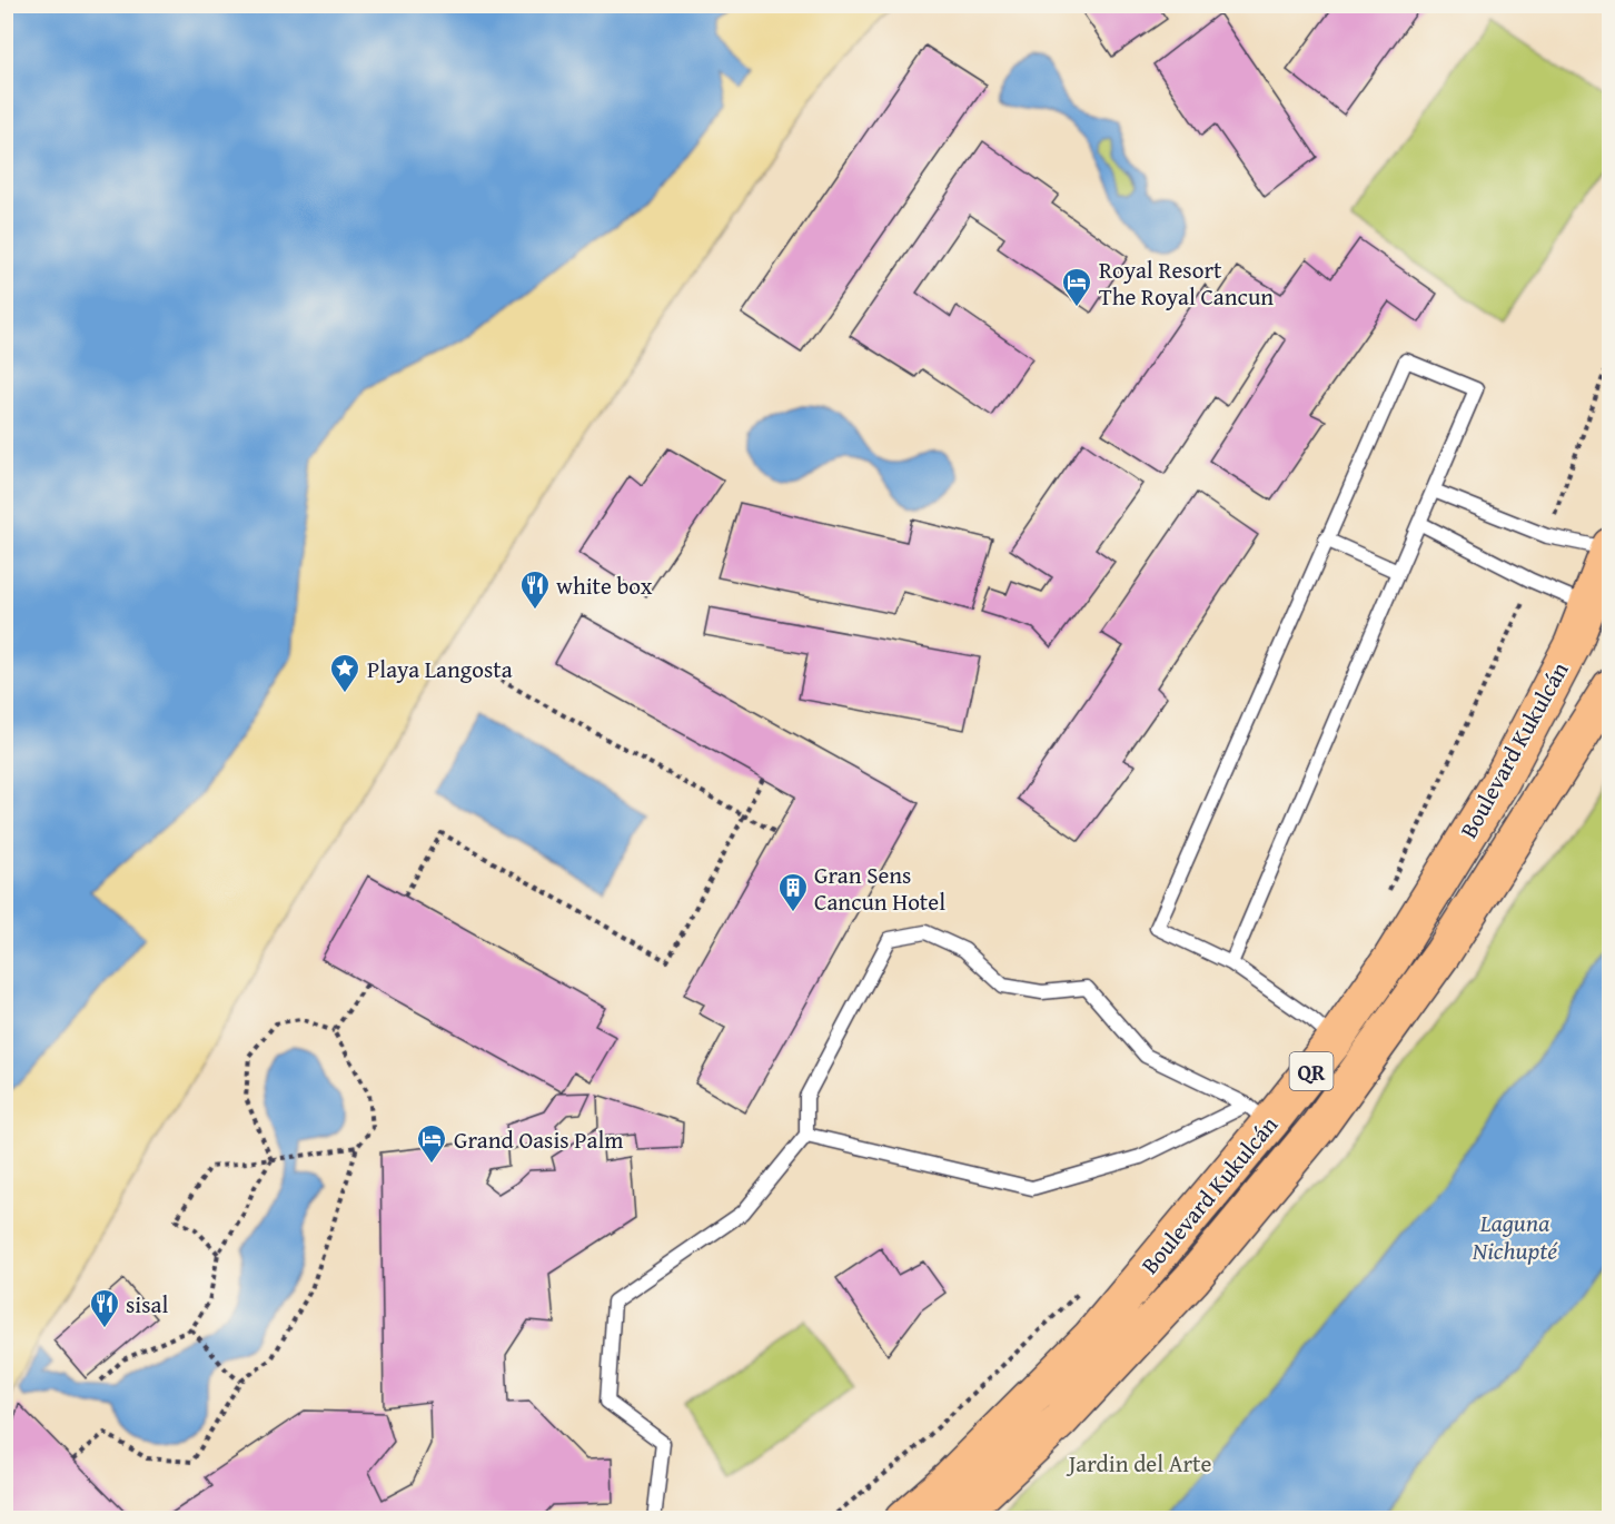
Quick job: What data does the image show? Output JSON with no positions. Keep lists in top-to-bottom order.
{
  "streets": {
    "main road": ["Boulevard Kukulcán", "QR"]
  },
  "water": ["Laguna Nichupté"],
  "parks": ["Jardin del Arte"],
  "places": {
    "hotel": ["Royal Resort The Royal Cancun", "Grand Oasis Palm"],
    "restaurant": ["white box", "sisal"],
    "place": ["Playa Langosta"],
    "building": ["Gran Sens Cancun Hotel"]
  }
}
